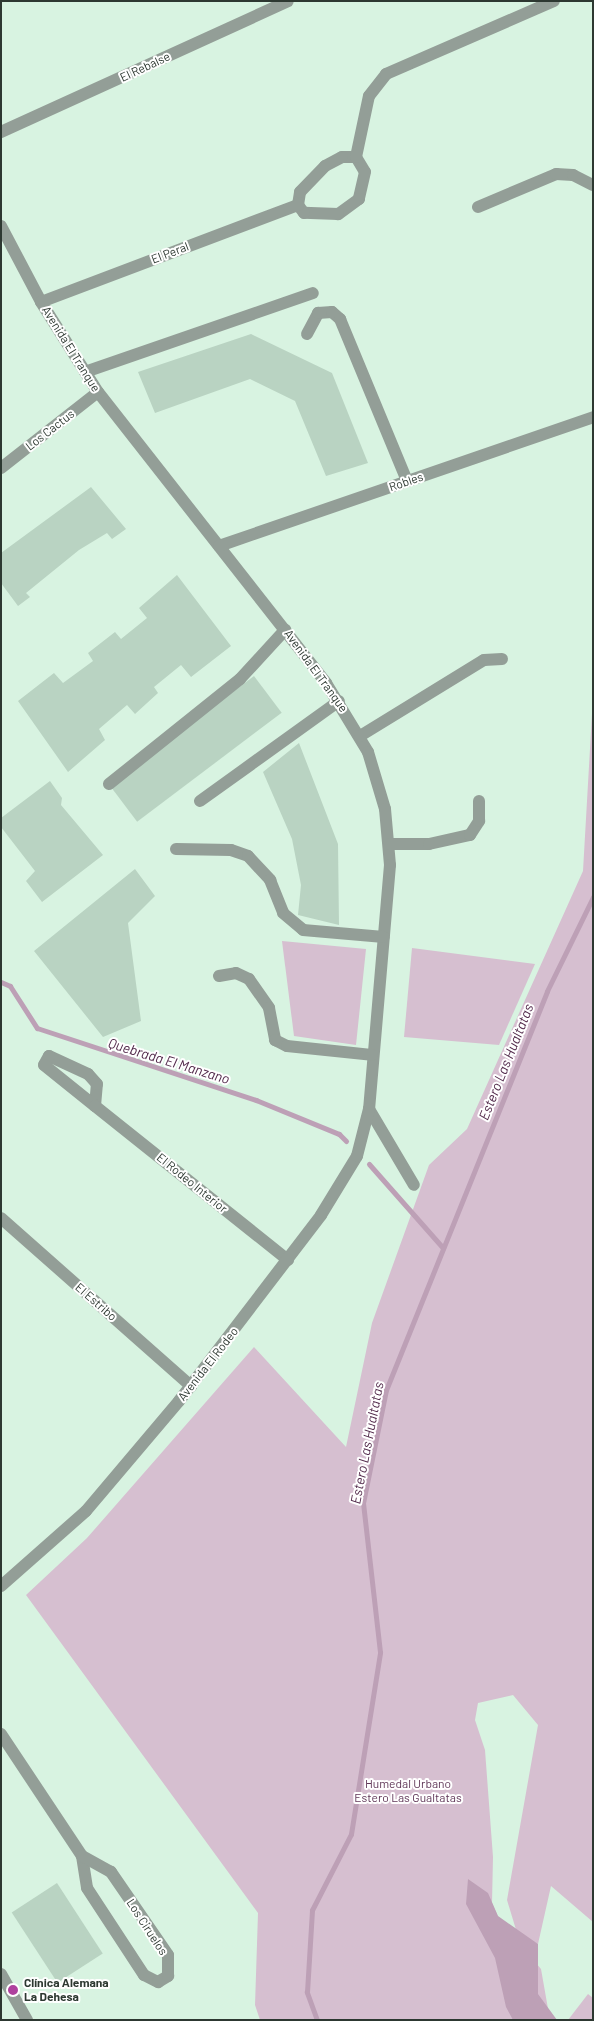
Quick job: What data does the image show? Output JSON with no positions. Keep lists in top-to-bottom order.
{
  "streets": {
    "street": [
      "El Rebalse",
      "El Peral",
      "Avenida El Tranque",
      "Los Cactus",
      "Robles",
      "El Rodeo Interior",
      "El Estribo",
      "Avenida El Rodeo",
      "Los Ciruelos"
    ]
  },
  "crossings": [
    ["El Peral", "Avenida El Tranque"],
    ["Avenida El Tranque", "Los Cactus"],
    ["Avenida El Tranque", "Robles"],
    ["Avenida El Tranque", "Avenida El Rodeo"],
    ["El Rodeo Interior", "Avenida El Rodeo"],
    ["El Estribo", "Avenida El Rodeo"]
  ],
  "water": ["Quebrada El Manzano", "Estero Las Hualtatas"],
  "parks": ["Humedal Urbano Estero Las Gualtatas"],
  "places": ["Clínica Alemana La Dehesa"]
}
